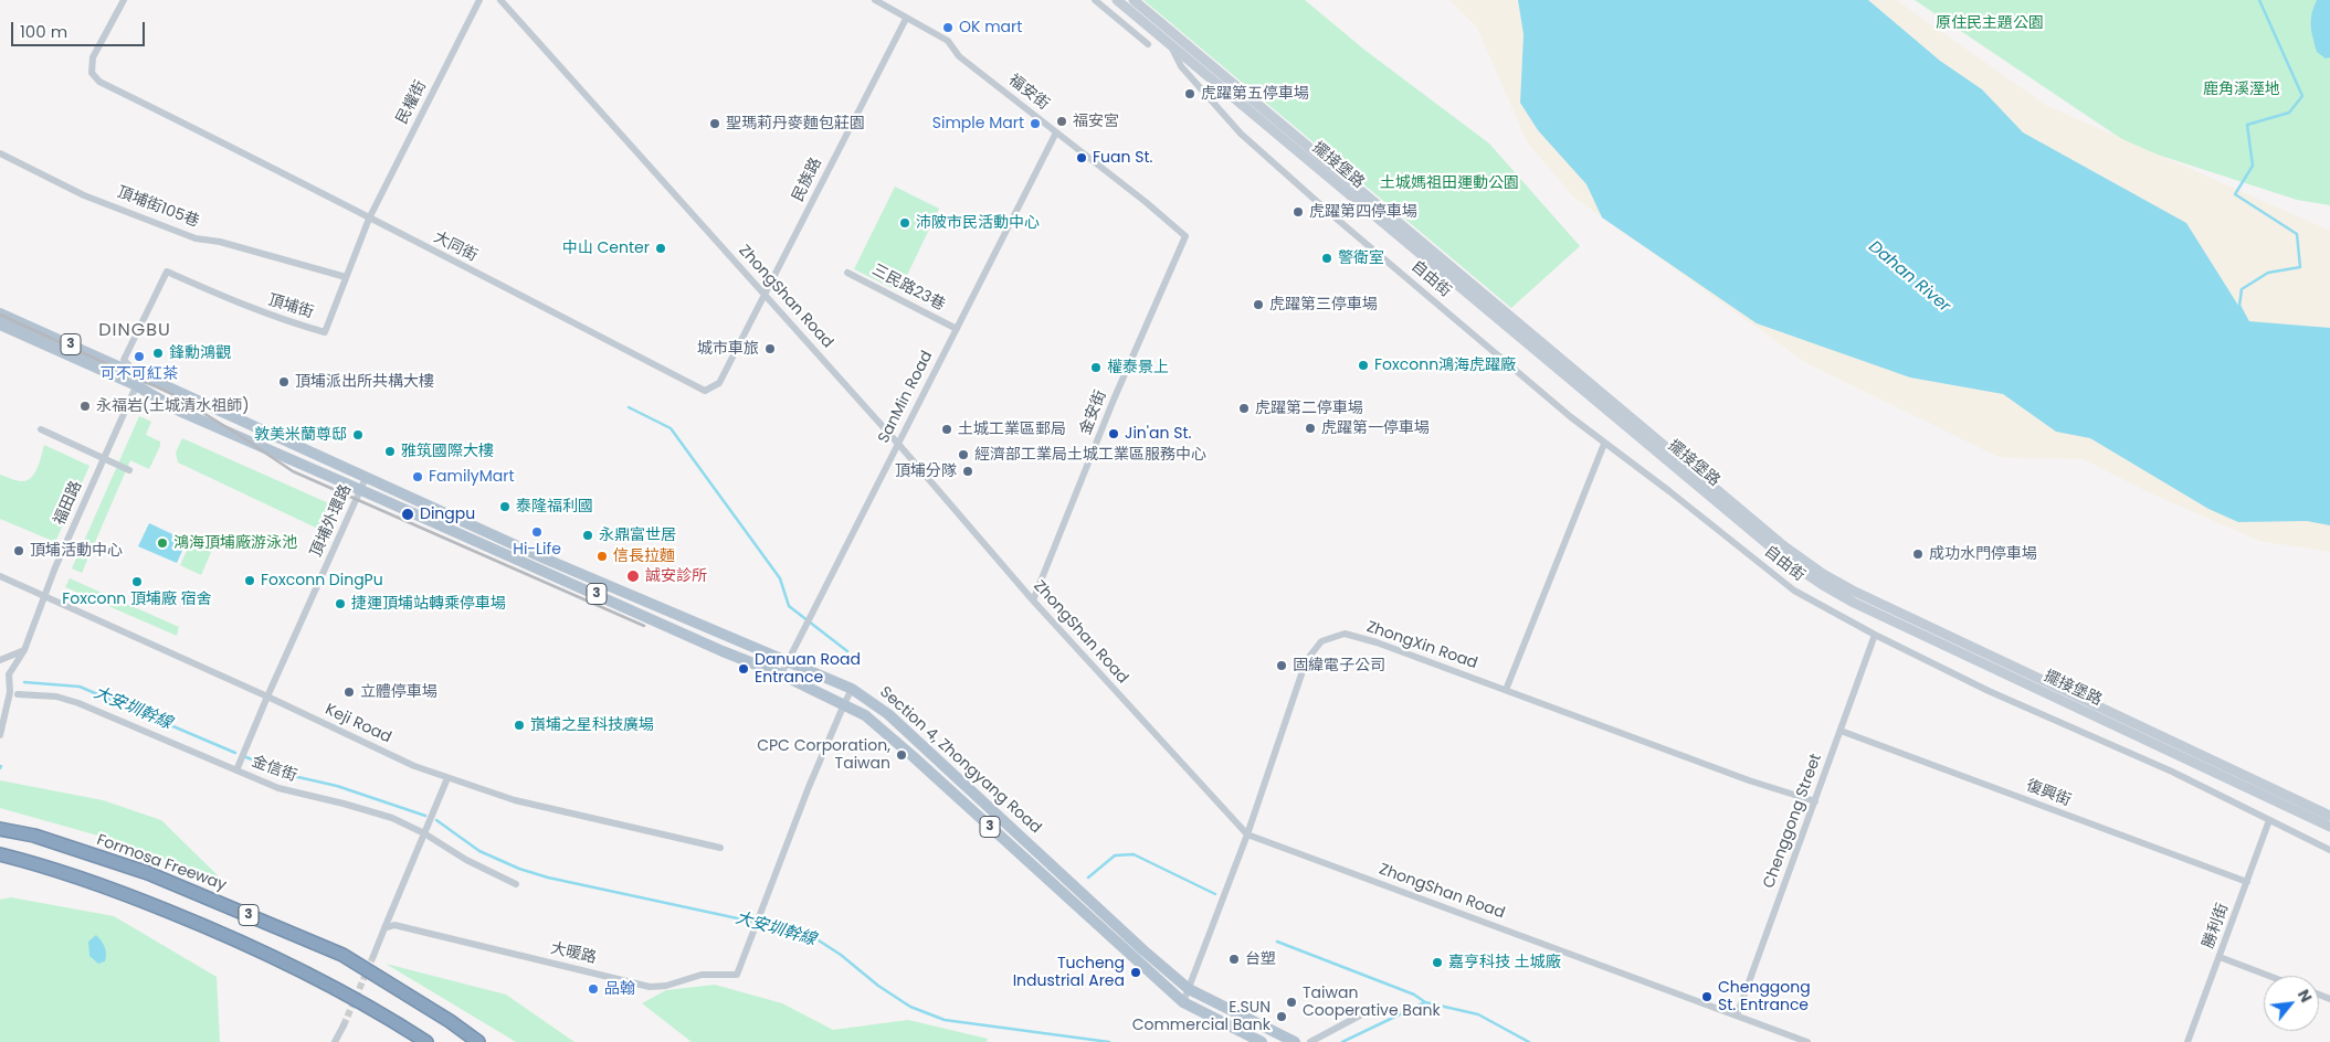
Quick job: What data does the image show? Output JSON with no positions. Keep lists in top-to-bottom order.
{
  "streets": {
    "highway": ["3", "Formosa Freeway"],
    "main road": ["Section 4, Zhongyang Road"],
    "street": [
      "福安街",
      "民權街",
      "擺接堡路",
      "民族路",
      "頂埔街105巷",
      "大同街",
      "自由街",
      "三民路23巷",
      "ZhongShan Road",
      "頂埔街",
      "SanMin Road",
      "金安街",
      "福田路",
      "頂埔外環路",
      "ZhongXin Road",
      "Keji Road",
      "金信街",
      "復興街",
      "Chenggong Street",
      "勝利街",
      "大暖路"
    ]
  },
  "crossings": [
    ["福安街", "民族路"],
    ["福安街", "SanMin Road"],
    ["福安街", "金安街"],
    ["民權街", "大同街"],
    ["民權街", "頂埔街"],
    ["擺接堡路", "自由街"],
    ["民族路", "大同街"],
    ["民族路", "ZhongShan Road"],
    ["頂埔街105巷", "頂埔街"],
    ["大同街", "ZhongShan Road"],
    ["大同街", "頂埔街"],
    ["自由街", "Chenggong Street"],
    ["自由街", "勝利街"],
    ["三民路23巷", "SanMin Road"],
    ["ZhongShan Road", "SanMin Road"],
    ["ZhongShan Road", "金安街"],
    ["ZhongShan Road", "ZhongXin Road"],
    ["ZhongShan Road", "Chenggong Street"],
    ["頂埔街", "3"],
    ["頂埔街", "福田路"],
    ["頂埔街", "Section 4, Zhongyang Road"],
    ["3", "福田路"],
    ["3", "Section 4, Zhongyang Road"],
    ["SanMin Road", "Section 4, Zhongyang Road"],
    ["福田路", "Keji Road"],
    ["福田路", "Section 4, Zhongyang Road"],
    ["頂埔外環路", "Keji Road"],
    ["頂埔外環路", "Section 4, Zhongyang Road"],
    ["頂埔外環路", "金信街"],
    ["ZhongXin Road", "Section 4, Zhongyang Road"],
    ["ZhongXin Road", "Chenggong Street"],
    ["Section 4, Zhongyang Road", "大暖路"],
    ["復興街", "Chenggong Street"],
    ["復興街", "勝利街"]
  ],
  "districts": ["DINGBU"],
  "water": ["Dahan River", "大安圳幹線"],
  "parks": ["原住民主題公園", "鹿角溪溼地", "土城媽祖田運動公園"],
  "places": [
    "OK mart",
    "虎躍第五停車場",
    "福安宮",
    "聖瑪莉丹麥麵包莊園",
    "Simple Mart",
    "Fuan St.",
    "虎躍第四停車場",
    "沛陂市民活動中心",
    "中山 Center",
    "警衛室",
    "虎躍第三停車場",
    "城市車旅",
    "鋒勳鴻觀",
    "可不可紅茶",
    "Foxconn鴻海虎躍廠",
    "權泰景上",
    "頂埔派出所共構大樓",
    "永福岩(土城清水祖師)",
    "虎躍第二停車場",
    "虎躍第一停車場",
    "土城工業區郵局",
    "Jin'an St.",
    "敦美米蘭尊邸",
    "雅筑國際大樓",
    "經濟部工業局土城工業區服務中心",
    "頂埔分隊",
    "FamilyMart",
    "泰隆福利國",
    "Dingpu",
    "Hi-Life",
    "永鼎富世居",
    "鴻海頂埔廠游泳池",
    "頂埔活動中心",
    "成功水門停車場",
    "信長拉麵",
    "誠安診所",
    "Foxconn DingPu",
    "Foxconn 頂埔廠 宿舍",
    "捷運頂埔站轉乘停車場",
    "固緯電子公司",
    "Danuan Road Entrance",
    "立體停車場",
    "嵿埔之星科技廣場",
    "CPC Corporation, Taiwan",
    "台塑",
    "嘉亨科技 土城廠",
    "Tucheng Industrial Area",
    "品翰",
    "Chenggong St. Entrance",
    "Taiwan Cooperative Bank",
    "E.SUN Commercial Bank"
  ],
  "scale_bar": "100 m",
  "north": "top right"
}
